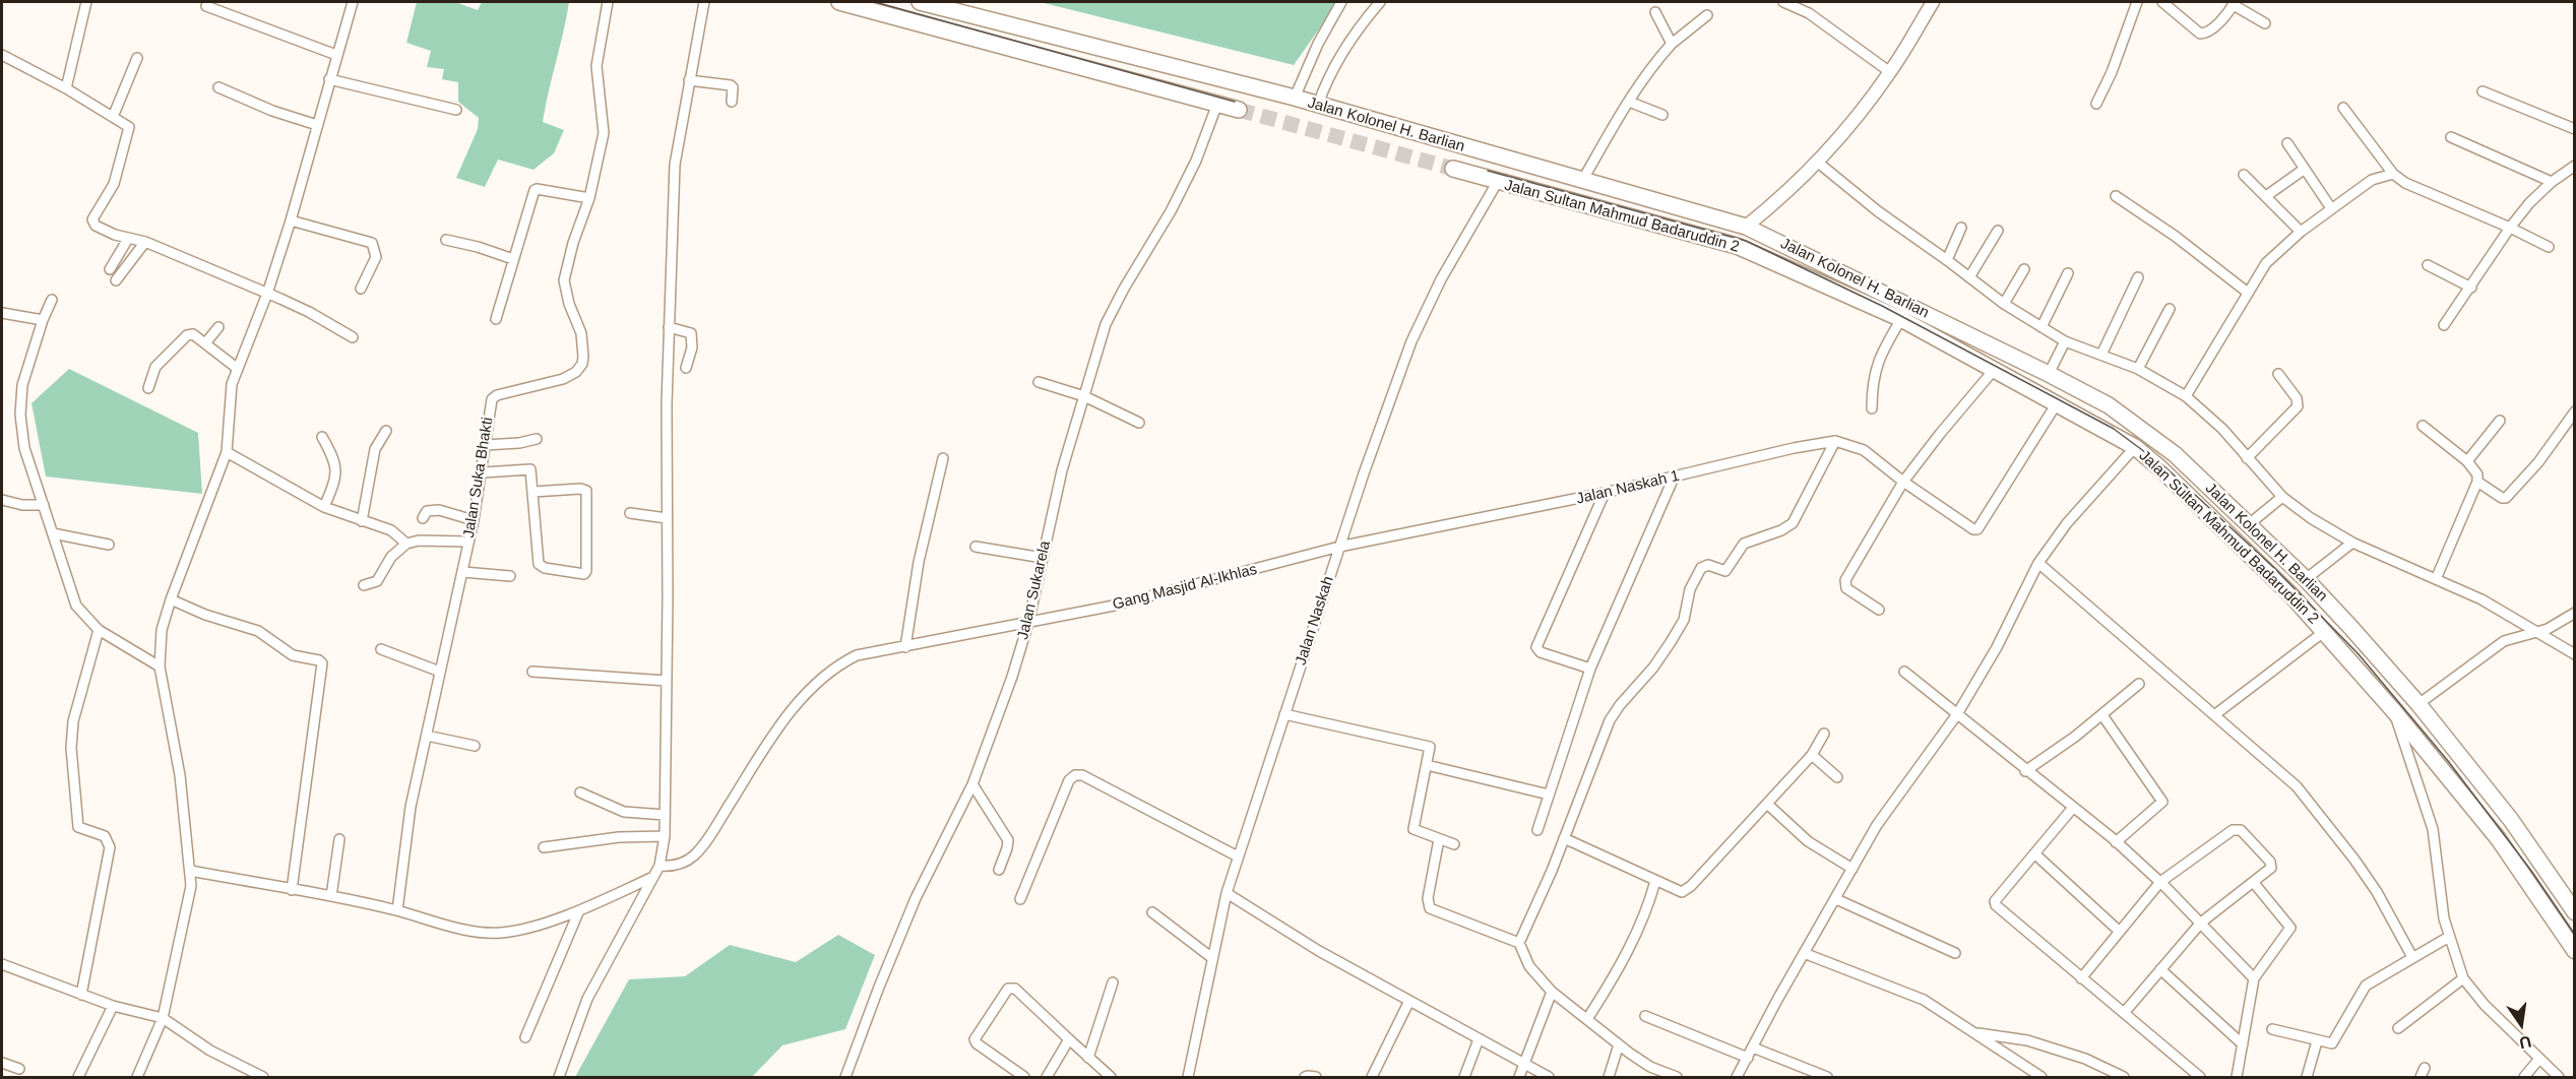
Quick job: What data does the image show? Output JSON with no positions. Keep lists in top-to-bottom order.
{
  "streets": {
    "highway": ["Jalan Kolonel H. Barlian", "Jalan Sultan Mahmud Badaruddin 2"],
    "street": [
      "Jalan Suka Bhakti",
      "Jalan Naskah 1",
      "Gang Masjid Al-Ikhlas",
      "Jalan Sukarela",
      "Jalan Naskah"
    ]
  },
  "crossings": [
    ["Jalan Sultan Mahmud Badaruddin 2", "Jalan Naskah 1"],
    ["Jalan Sultan Mahmud Badaruddin 2", "Jalan Naskah"],
    ["Jalan Naskah 1", "Gang Masjid Al-Ikhlas"],
    ["Jalan Naskah 1", "Jalan Naskah"],
    ["Gang Masjid Al-Ikhlas", "Jalan Sukarela"],
    ["Gang Masjid Al-Ikhlas", "Jalan Naskah"]
  ],
  "north": "bottom"
}
